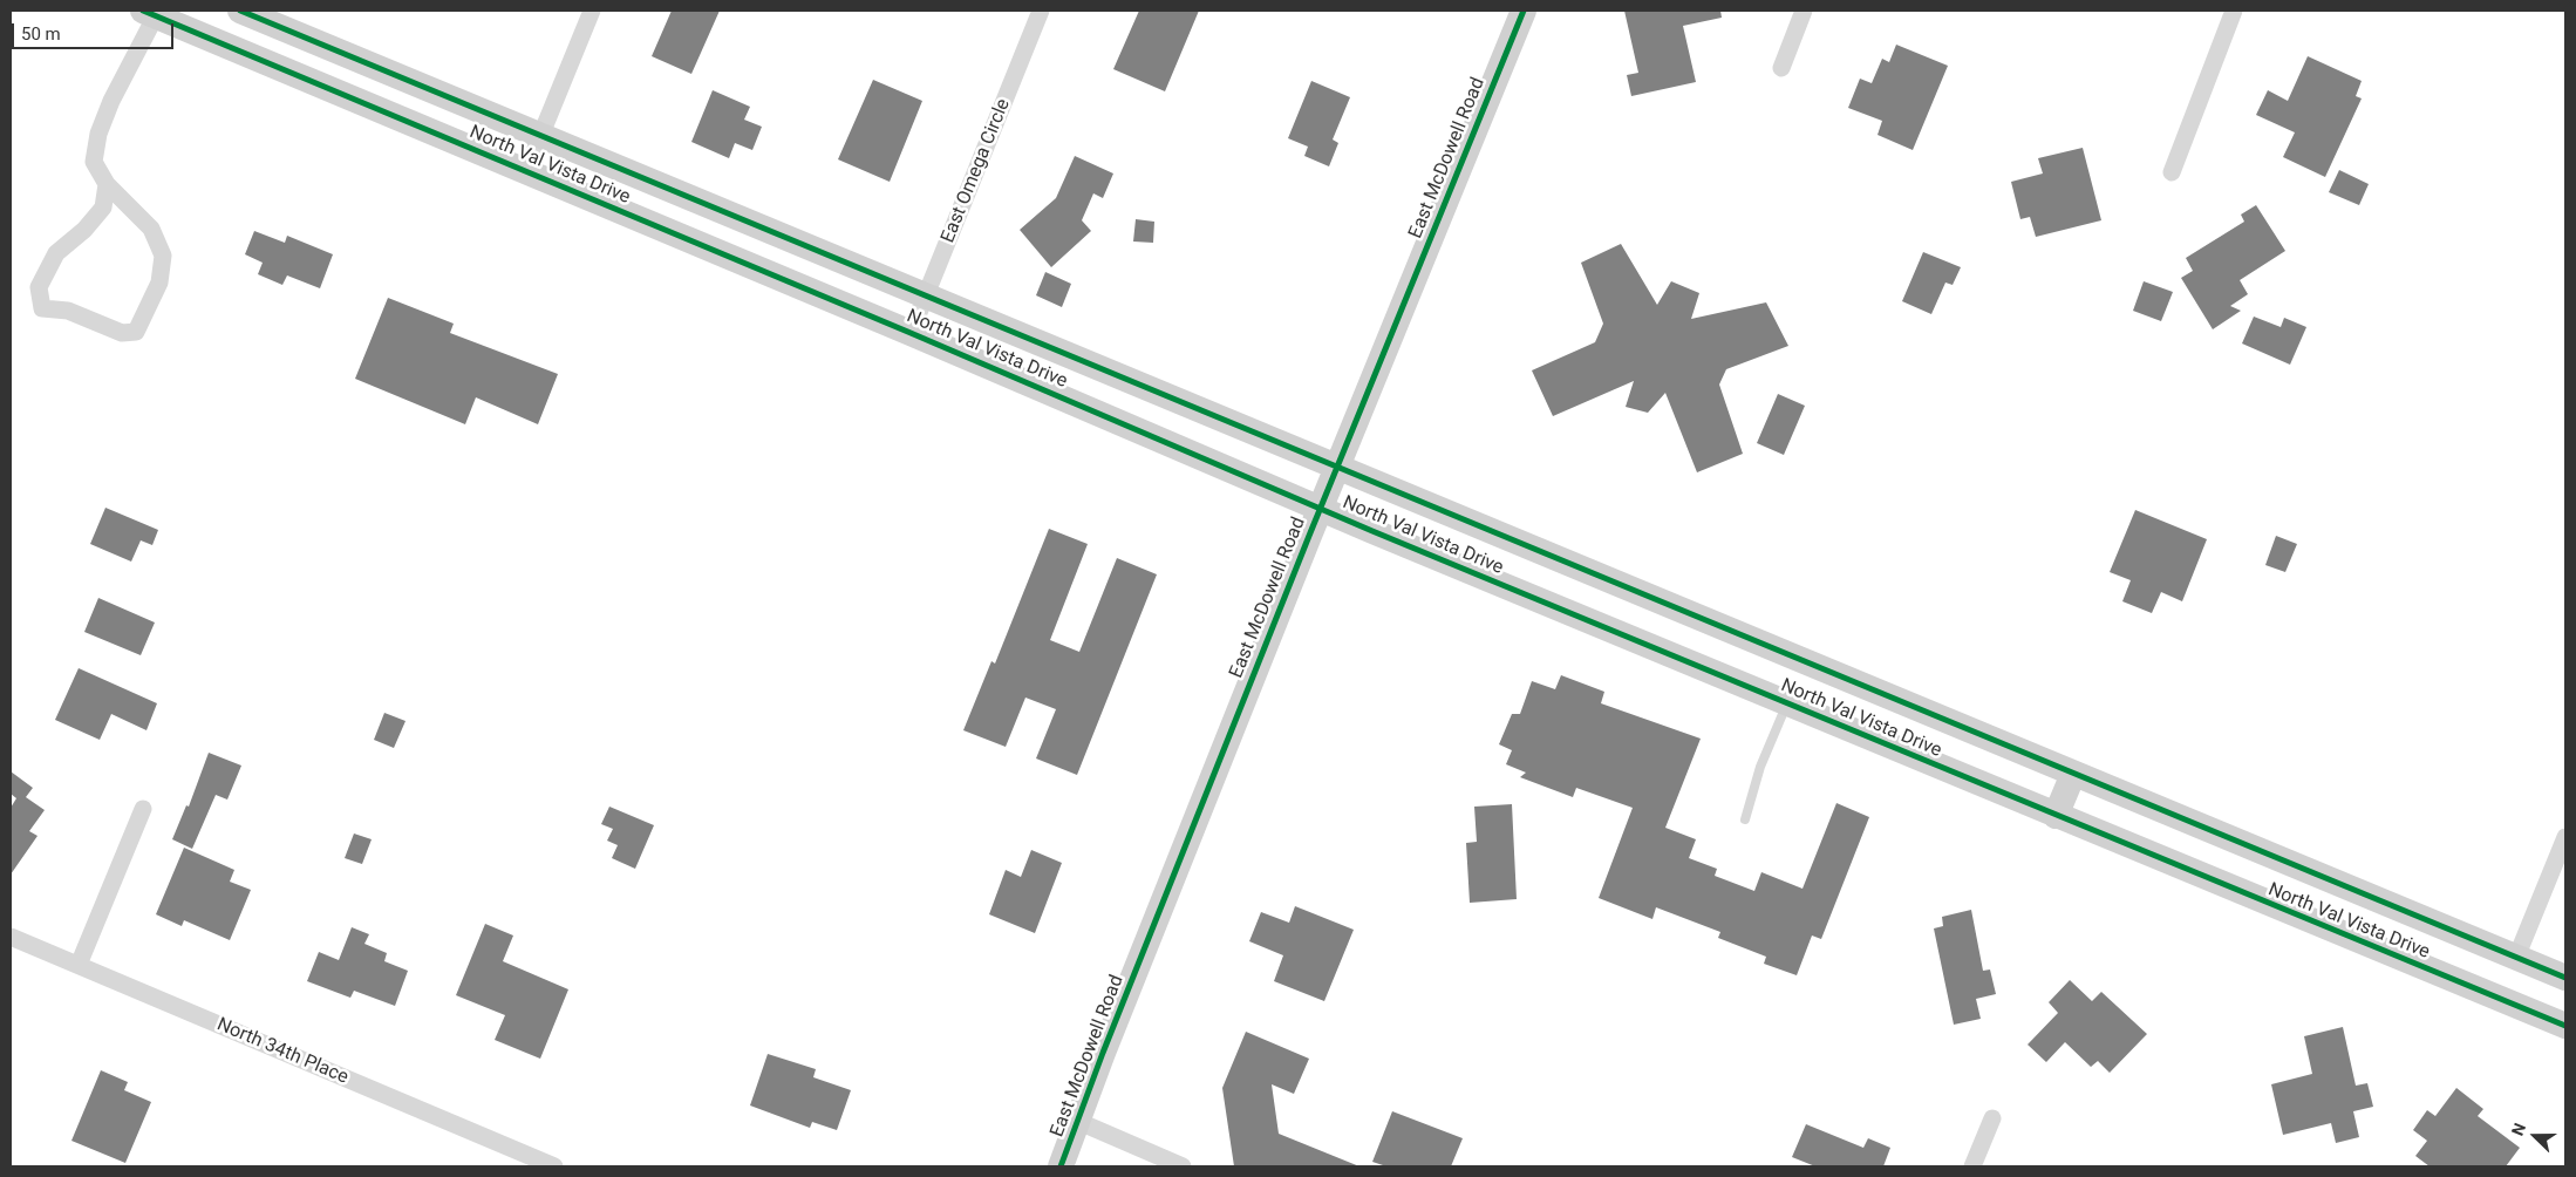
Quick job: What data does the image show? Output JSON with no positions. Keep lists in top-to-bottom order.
{
  "streets": {
    "main road": ["East McDowell Road", "North Val Vista Drive"],
    "street": ["East Omega Circle", "North 34th Place"]
  },
  "crossings": [
    ["East McDowell Road", "North Val Vista Drive"],
    ["North Val Vista Drive", "East Omega Circle"]
  ],
  "scale_bar": "50 m",
  "north": "left"
}
